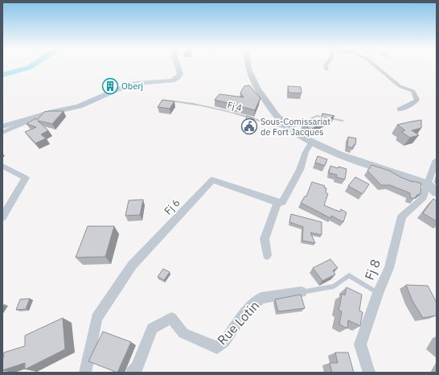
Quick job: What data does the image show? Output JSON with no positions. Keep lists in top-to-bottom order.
{
  "streets": {
    "street": ["Fj 6", "Fj 8", "Rue Lotin"],
    "lane": ["Fj 4"]
  },
  "crossings": [
    ["Fj 8", "Rue Lotin"]
  ],
  "places": {
    "building": ["Oberj"],
    "public building": ["Sous-Comissariat de Fort Jacques"]
  }
}
